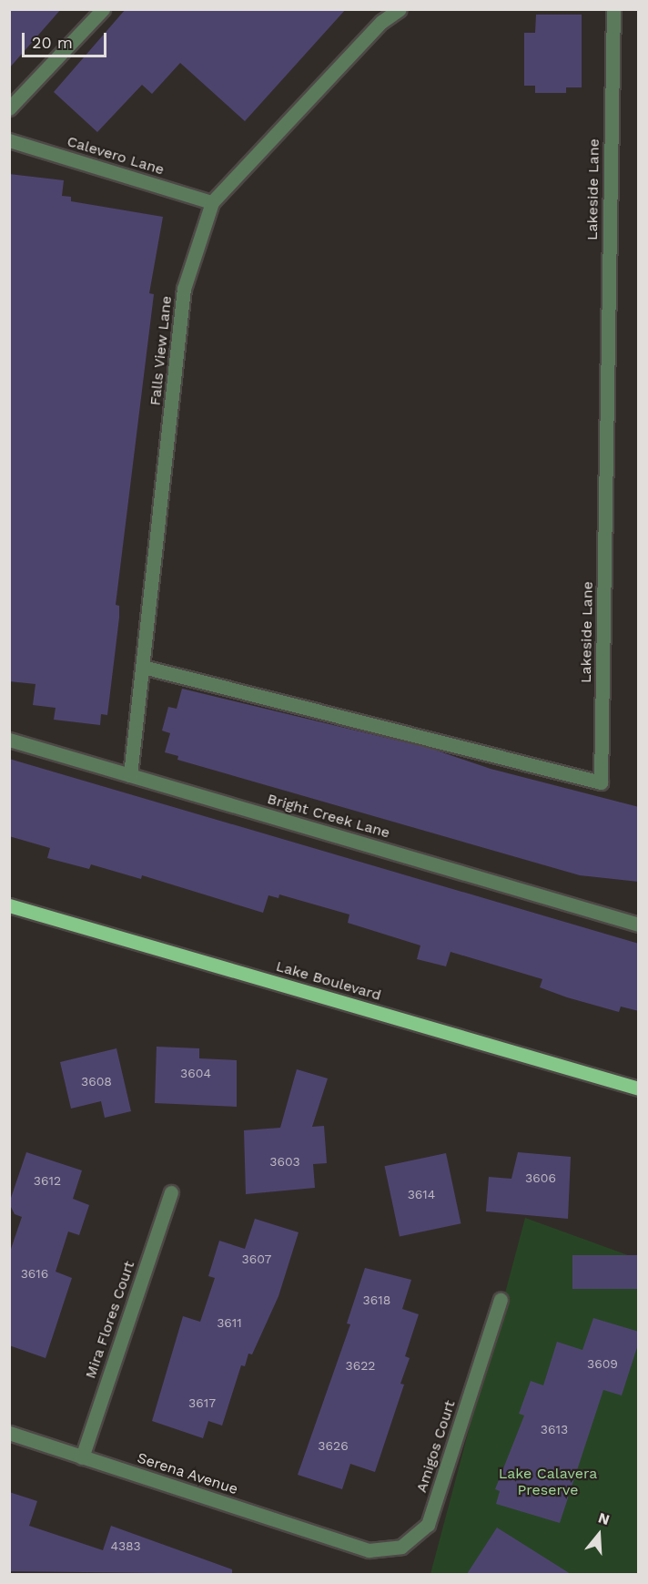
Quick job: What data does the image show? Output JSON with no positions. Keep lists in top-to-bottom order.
{
  "streets": {
    "main road": ["Lake Boulevard"],
    "street": [
      "Calevero Lane",
      "Lakeside Lane",
      "Falls View Lane",
      "Bright Creek Lane",
      "Mira Flores Court",
      "Amigos Court",
      "Serena Avenue"
    ]
  },
  "crossings": [
    ["Calevero Lane", "Falls View Lane"],
    ["Lakeside Lane", "Falls View Lane"],
    ["Falls View Lane", "Bright Creek Lane"],
    ["Mira Flores Court", "Serena Avenue"],
    ["Amigos Court", "Serena Avenue"]
  ],
  "parks": ["Lake Calavera Preserve"],
  "house_numbers": [
    "3604",
    "3608",
    "3603",
    "3606",
    "3612",
    "3614",
    "3607",
    "3616",
    "3618",
    "3611",
    "3609",
    "3622",
    "3617",
    "3613",
    "3626",
    "4383"
  ],
  "scale_bar": "20 m",
  "north": "top"
}
